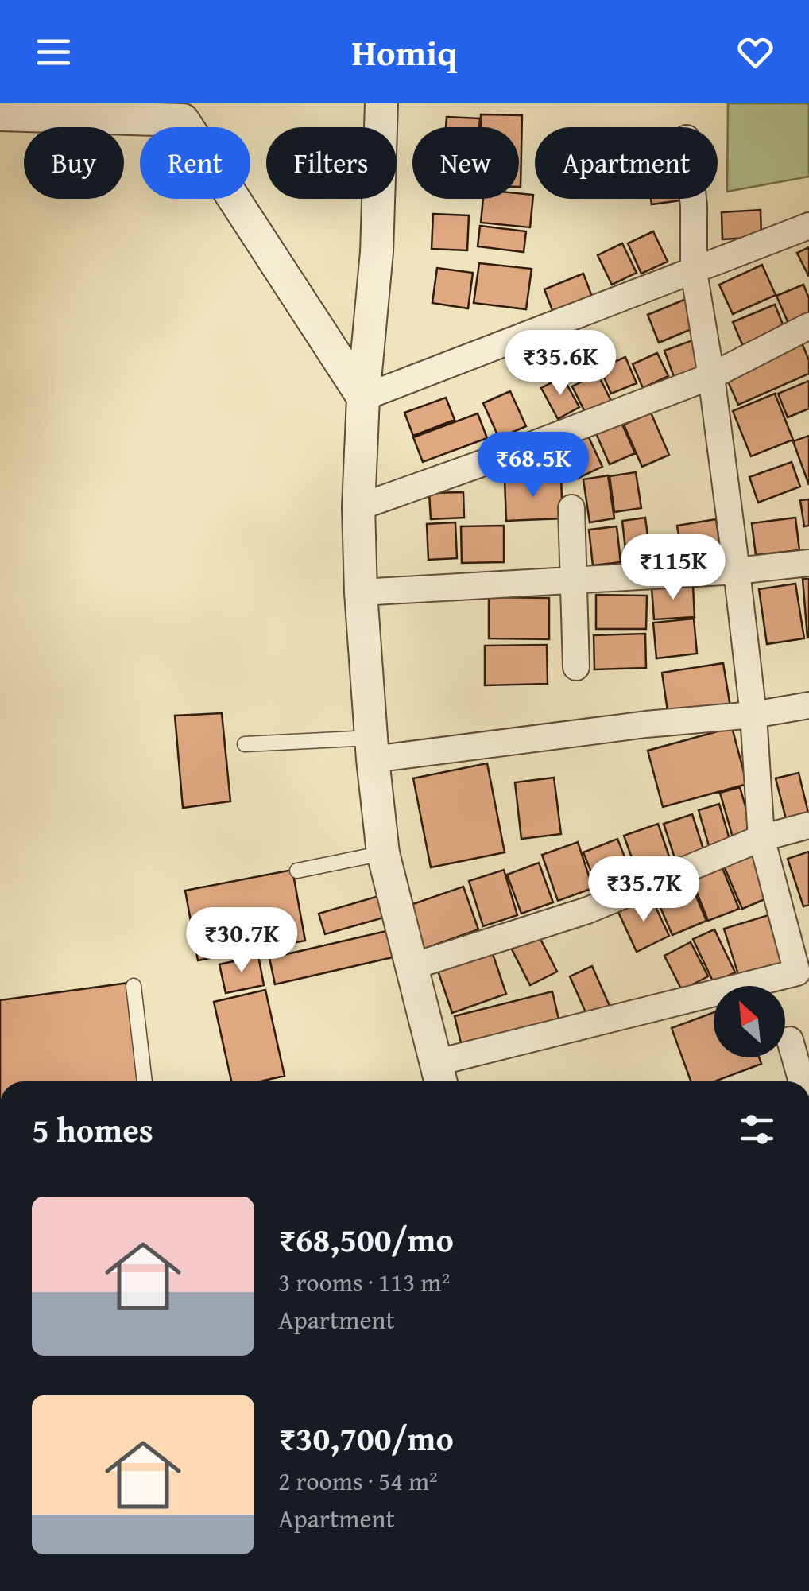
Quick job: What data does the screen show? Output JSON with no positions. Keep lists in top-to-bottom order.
{
  "north": "top left",
  "page": {
    "header": "Homiq",
    "chip": [
      "Buy",
      "Rent",
      "Filters",
      "New",
      "Apartment"
    ],
    "price": [
      "₹35.6K",
      "₹68.5K",
      "₹115K",
      "₹35.7K",
      "₹30.7K"
    ],
    "heading": "5 homes",
    "list": [
      {
        "name": "₹68,500/mo",
        "note": "3 rooms · 113 m² · Apartment"
      },
      {
        "name": "₹30,700/mo",
        "note": "2 rooms · 54 m² · Apartment"
      }
    ]
  }
}
